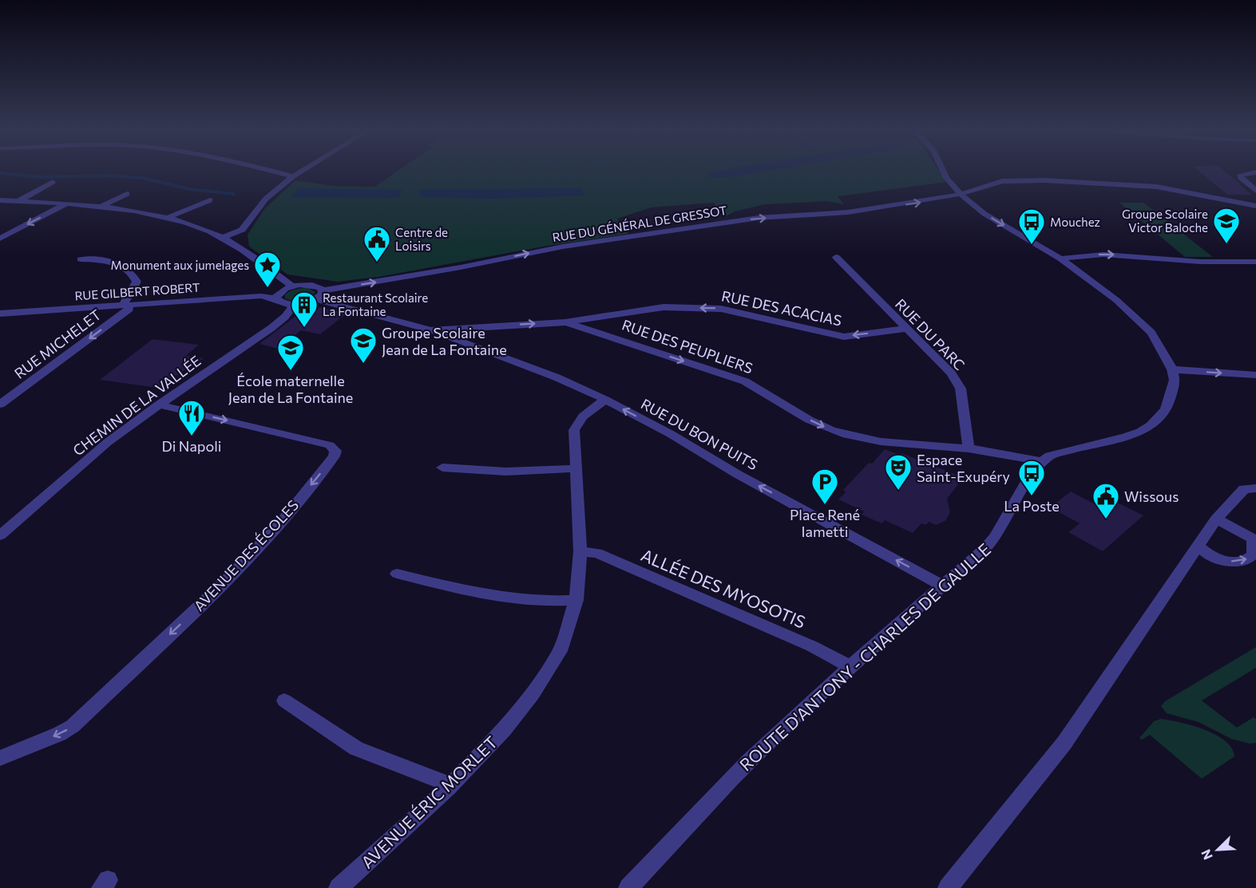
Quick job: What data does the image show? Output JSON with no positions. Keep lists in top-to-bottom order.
{
  "streets": {
    "street": [
      "RUE DU GÉNÉRAL DE GRESSOT",
      "RUE GILBERT ROBERT",
      "RUE DES ACACIAS",
      "RUE DU PARC",
      "RUE MICHELET",
      "RUE DES PEUPLIERS",
      "CHEMIN DE LA VALLÉE",
      "RUE DU BON PUITS",
      "AVENUE DES ÉCOLES",
      "ALLÉE DES MYOSOTIS",
      "ROUTE D'ANTONY - CHARLES DE GAULLE",
      "AVENUE ÉRIC MORLET"
    ]
  },
  "crossings": [
    ["RUE GILBERT ROBERT", "RUE MICHELET"],
    ["RUE GILBERT ROBERT", "CHEMIN DE LA VALLÉE"],
    ["RUE DES ACACIAS", "RUE DU PARC"],
    ["RUE DES ACACIAS", "RUE DES PEUPLIERS"],
    ["RUE DU PARC", "RUE DES PEUPLIERS"],
    ["RUE DES PEUPLIERS", "RUE DU BON PUITS"],
    ["RUE DES PEUPLIERS", "ROUTE D'ANTONY - CHARLES DE GAULLE"],
    ["CHEMIN DE LA VALLÉE", "AVENUE DES ÉCOLES"],
    ["RUE DU BON PUITS", "ROUTE D'ANTONY - CHARLES DE GAULLE"],
    ["RUE DU BON PUITS", "AVENUE ÉRIC MORLET"],
    ["ALLÉE DES MYOSOTIS", "ROUTE D'ANTONY - CHARLES DE GAULLE"],
    ["ALLÉE DES MYOSOTIS", "AVENUE ÉRIC MORLET"]
  ],
  "one_way": [
    "RUE DU GÉNÉRAL DE GRESSOT",
    "RUE DES ACACIAS",
    "RUE MICHELET",
    "RUE DES PEUPLIERS",
    "RUE DU BON PUITS"
  ],
  "places": {
    "school or university": ["Groupe Scolaire Victor Baloche", "Groupe Scolaire Jean de La Fontaine", "École maternelle Jean de La Fontaine"],
    "bus stop": ["Mouchez", "La Poste"],
    "public building": ["Centre de Loisirs", "Wissous"],
    "place": ["Monument aux jumelages"],
    "building": ["Restaurant Scolaire La Fontaine"],
    "restaurant": ["Di Napoli"],
    "theatre": ["Espace Saint-Exupéry"],
    "parking": ["Place René Iametti"]
  },
  "north": "bottom left"
}
